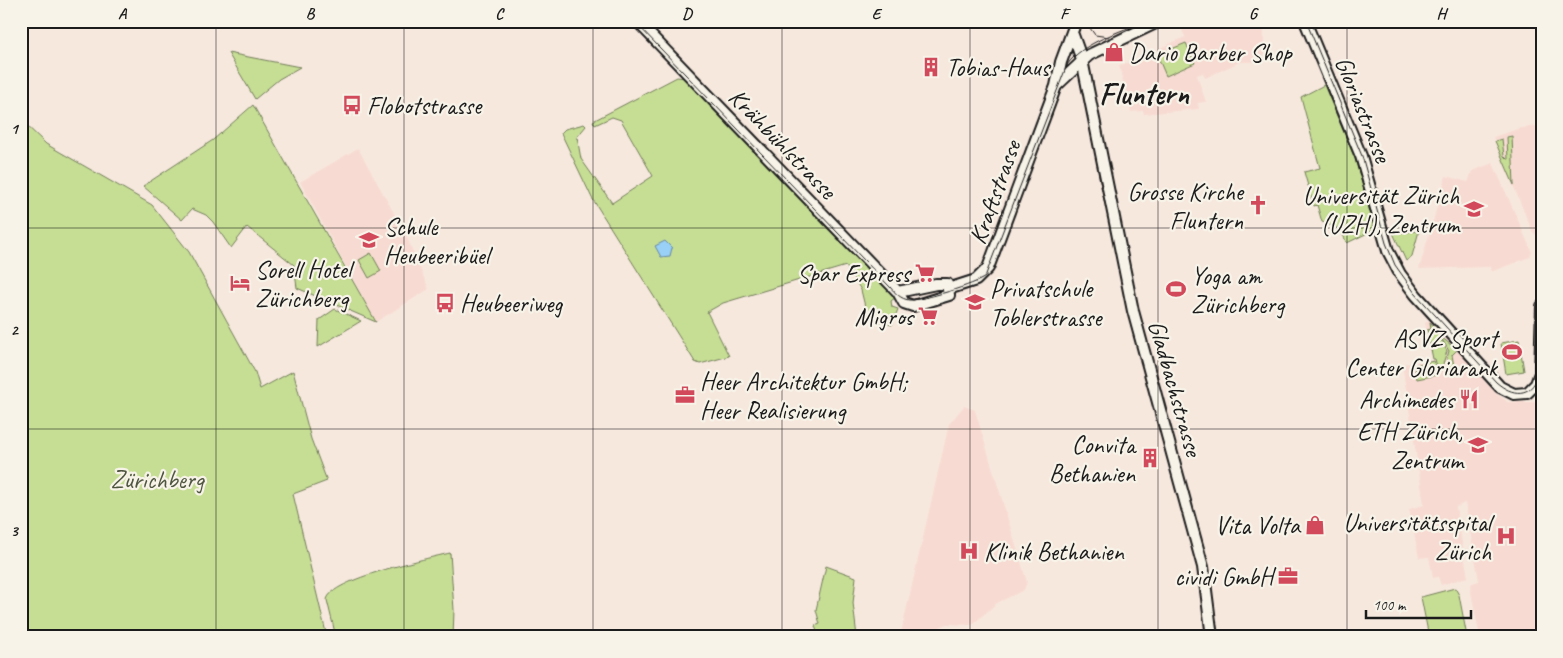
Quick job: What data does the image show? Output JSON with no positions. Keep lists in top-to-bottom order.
{
  "streets": {
    "street": [
      "Gloriastrasse",
      "Krähbühlstrasse",
      "Kraftstrasse",
      "Gladbachstrasse"
    ]
  },
  "crossings": [
    ["Krähbühlstrasse", "Kraftstrasse"],
    ["Kraftstrasse", "Gladbachstrasse"]
  ],
  "districts": ["Fluntern"],
  "parks": ["Zürichberg"],
  "places": {
    "shop": ["Dario Barber Shop", "Vita Volta"],
    "building": ["Tobias-Haus", "Convita Bethanien"],
    "bus stop": ["Flobotstrasse", "Heubeeriweg"],
    "church": ["Grosse Kirche Fluntern"],
    "school or university": [
      "Universität Zürich (UZH), Zentrum",
      "Schule Heubeeribüel",
      "Privatschule Toblerstrasse",
      "ETH Zürich, Zentrum"
    ],
    "supermarket": ["Spar Express", "Migros"],
    "hotel": ["Sorell Hotel Zürichberg"],
    "sports": ["Yoga am Zürichberg", "ASVZ Sport Center Gloriarank"],
    "office": ["Heer Architektur GmbH; Heer Realisierung", "cividi GmbH"],
    "restaurant": ["Archimedes"],
    "hospital": ["Universitätsspital Zürich", "Klinik Bethanien"]
  },
  "scale_bar": "100 m",
  "grid": {
    "columns": [
      "A",
      "B",
      "C",
      "D",
      "E",
      "F",
      "G",
      "H"
    ],
    "rows": ["1", "2", "3"]
  }
}
